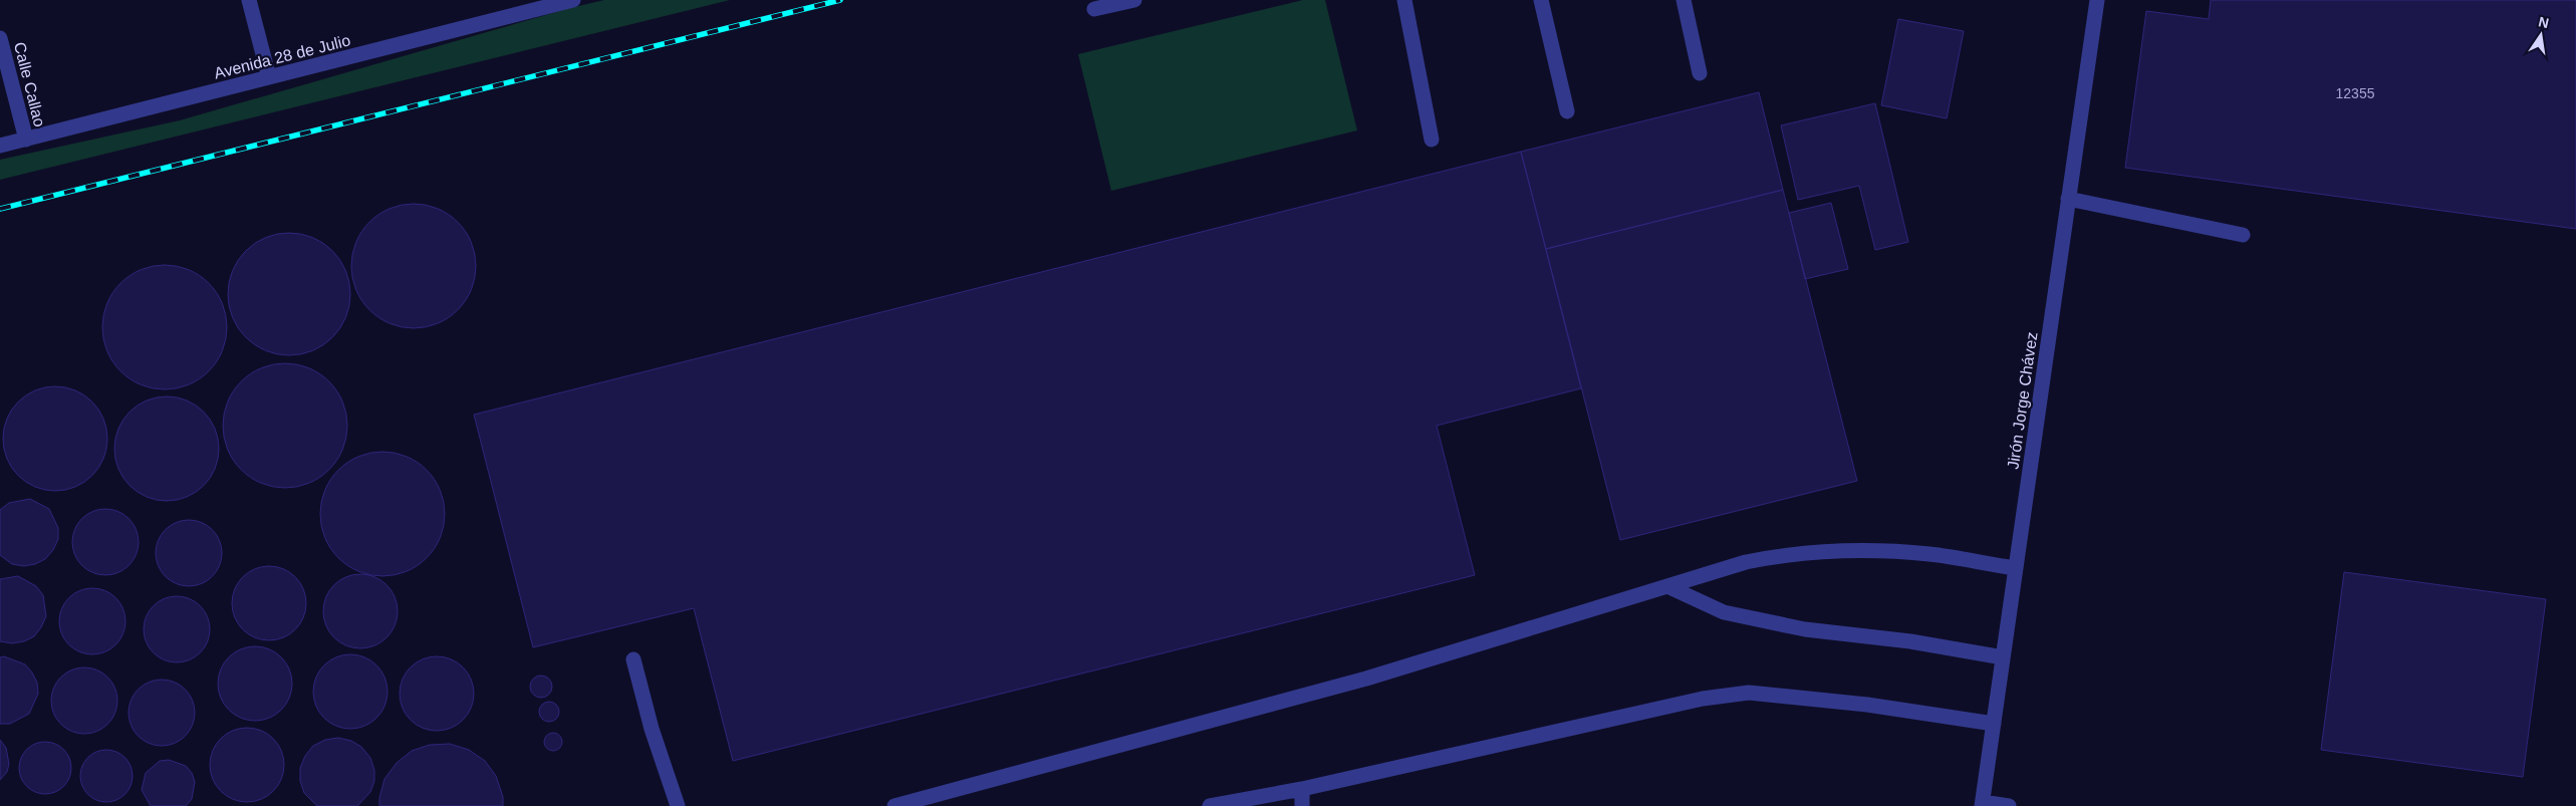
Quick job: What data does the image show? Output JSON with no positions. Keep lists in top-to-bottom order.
{
  "streets": {
    "street": ["Avenida 28 de Julio", "Calle Callao", "Jirón Jorge Chávez"]
  },
  "crossings": [
    ["Avenida 28 de Julio", "Calle Callao"]
  ],
  "house_numbers": ["12355"],
  "north": "top"
}
